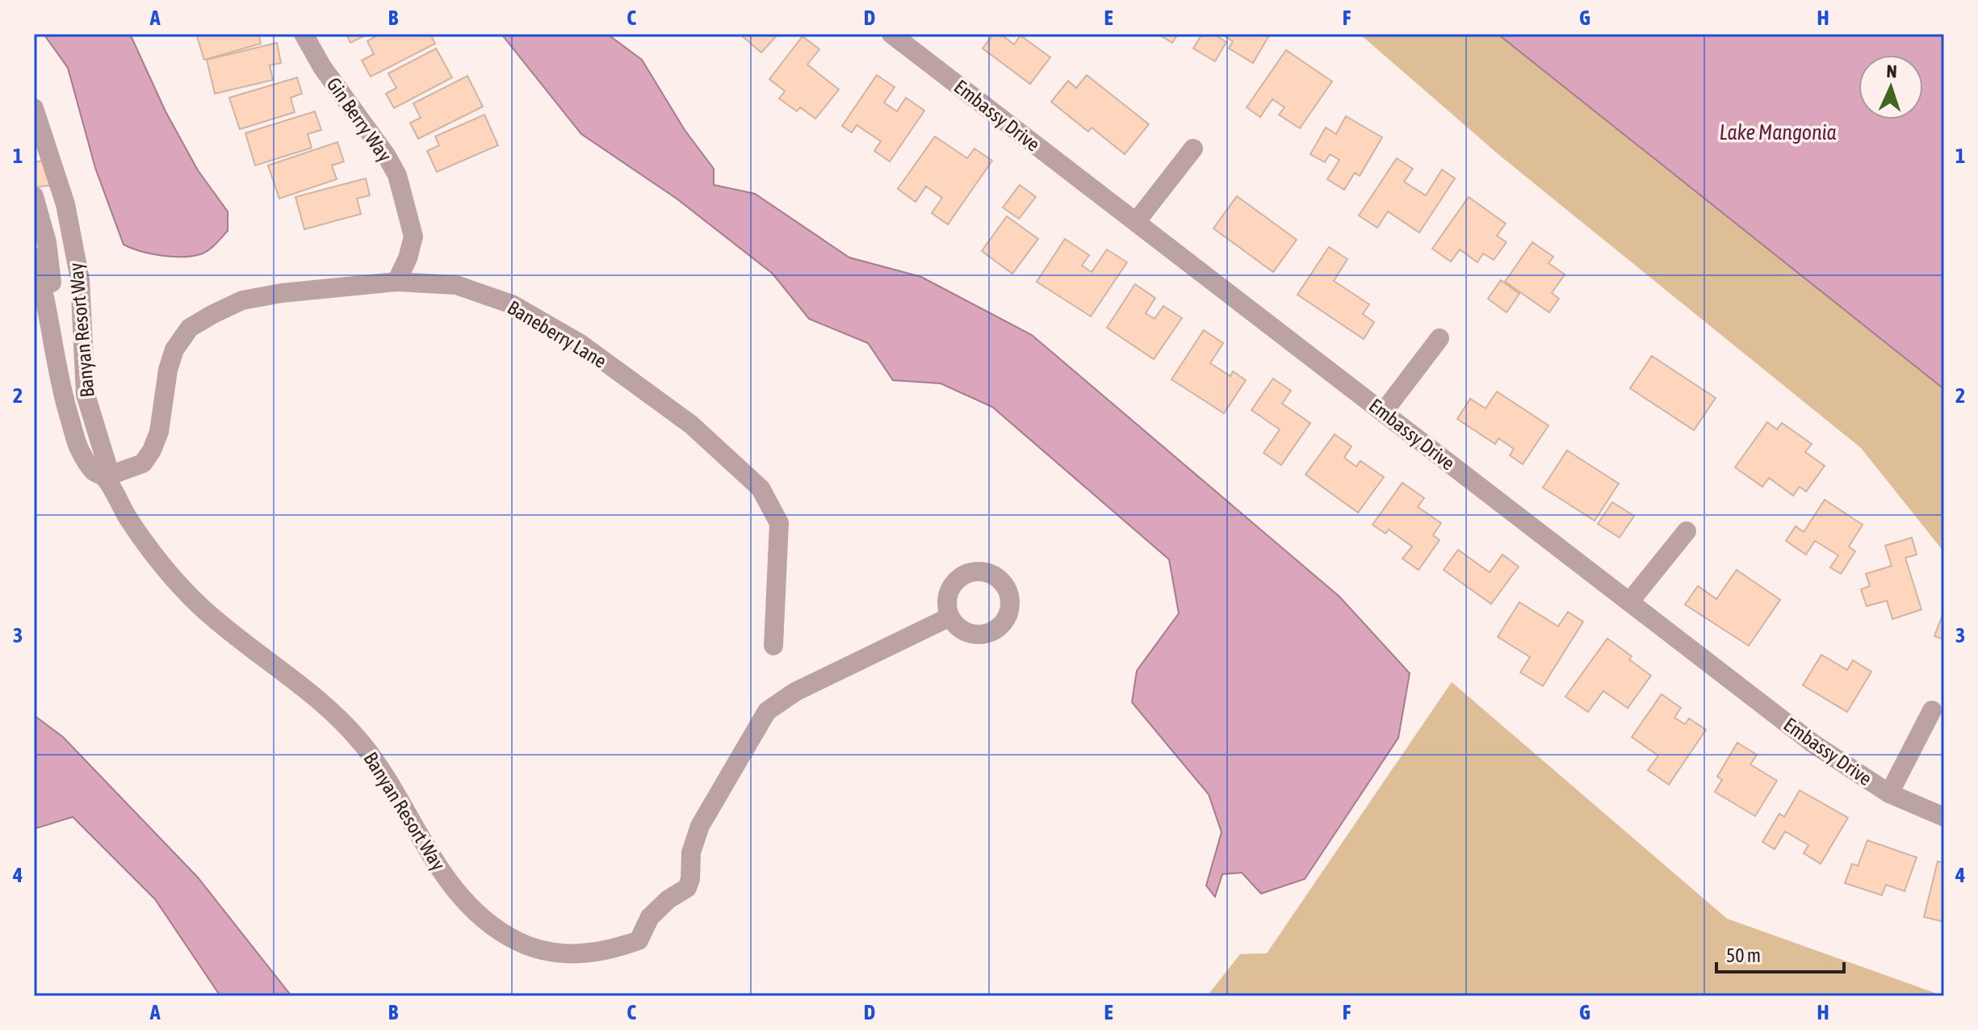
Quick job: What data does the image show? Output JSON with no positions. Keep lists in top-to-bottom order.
{
  "streets": {
    "street": [
      "Embassy Drive",
      "Gin Berry Way",
      "Banyan Resort Way",
      "Baneberry Lane"
    ]
  },
  "crossings": [
    ["Gin Berry Way", "Baneberry Lane"],
    ["Banyan Resort Way", "Baneberry Lane"]
  ],
  "water": ["Lake Mangonia"],
  "scale_bar": "50 m",
  "north": "top",
  "grid": {
    "columns": [
      "A",
      "B",
      "C",
      "D",
      "E",
      "F",
      "G",
      "H"
    ],
    "rows": [
      "1",
      "2",
      "3",
      "4"
    ]
  }
}
